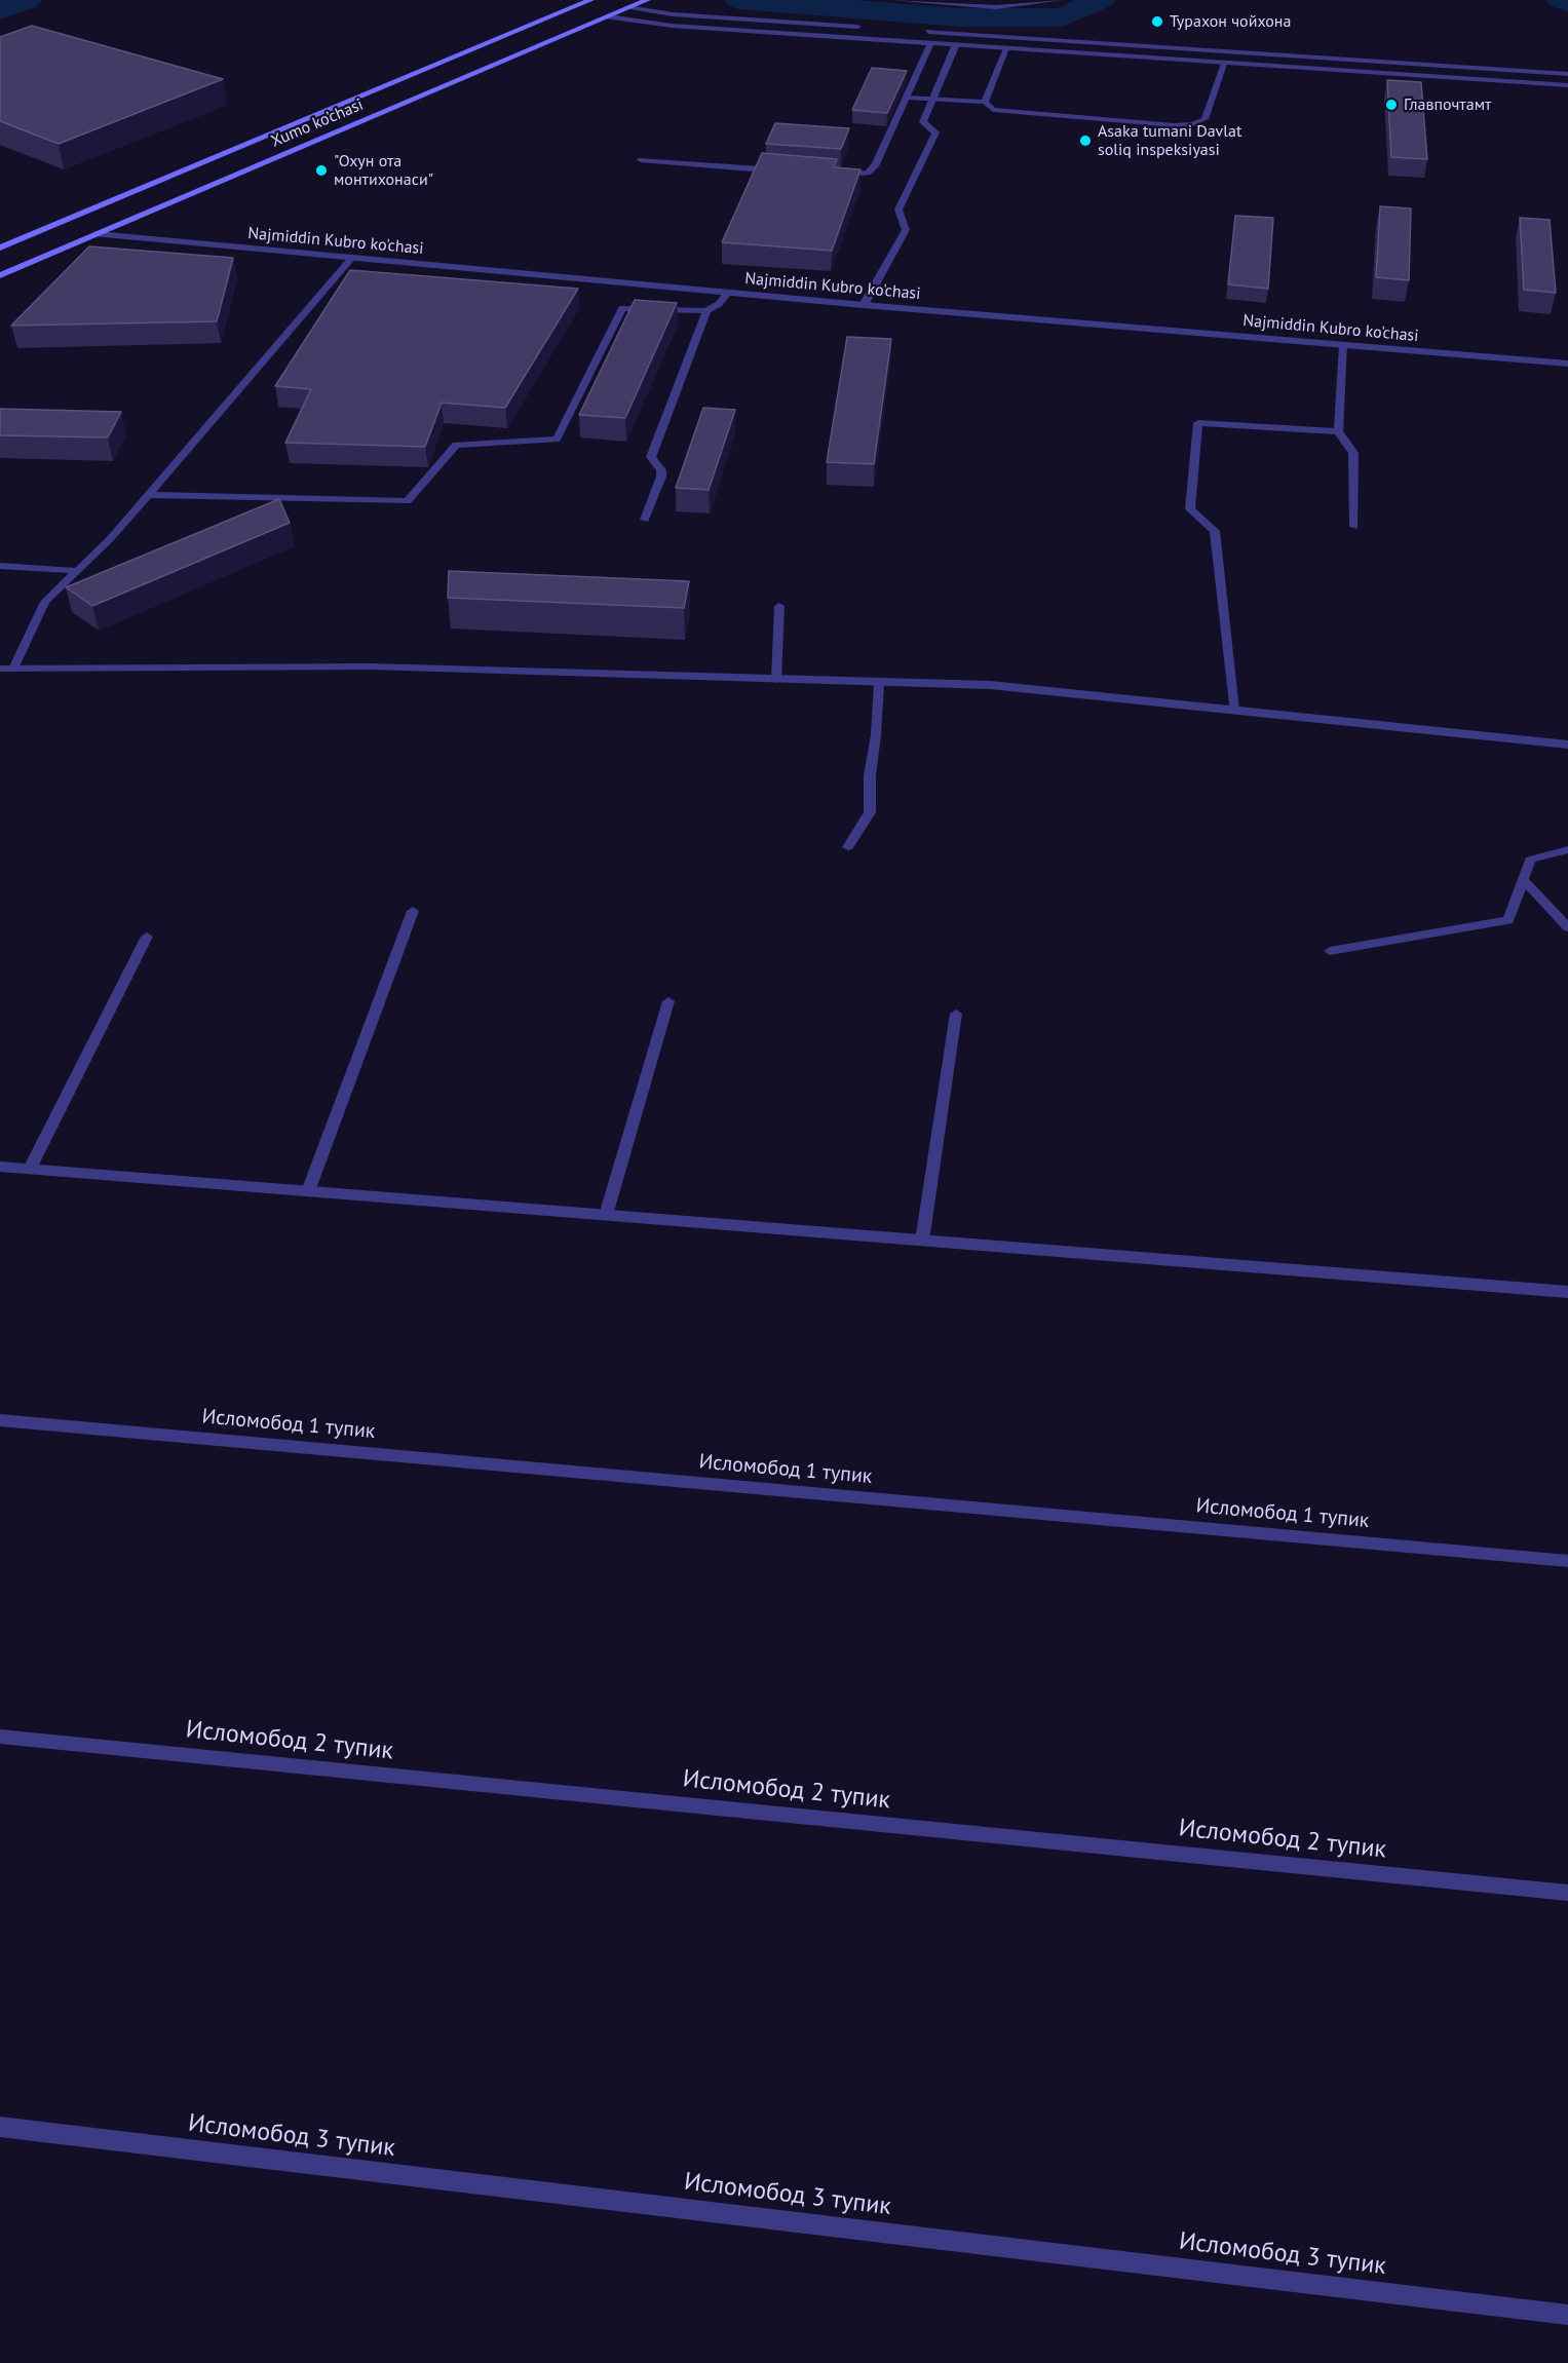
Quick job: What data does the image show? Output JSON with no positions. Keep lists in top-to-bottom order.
{
  "streets": {
    "main road": ["Xumo ko’chasi"],
    "street": ["Najmiddin Kubro ko'chasi"],
    "lane": ["Исломобод 1 тупик", "Исломобод 2 тупик", "Исломобод 3 тупик"]
  },
  "crossings": [
    ["Xumo ko’chasi", "Najmiddin Kubro ko'chasi"]
  ],
  "places": [
    "Турахон чойхона",
    "Главпочтамт",
    "Asaka tumani Davlat soliq inspeksiyasi",
    "\"Охун ота монтихонаси\""
  ]
}
